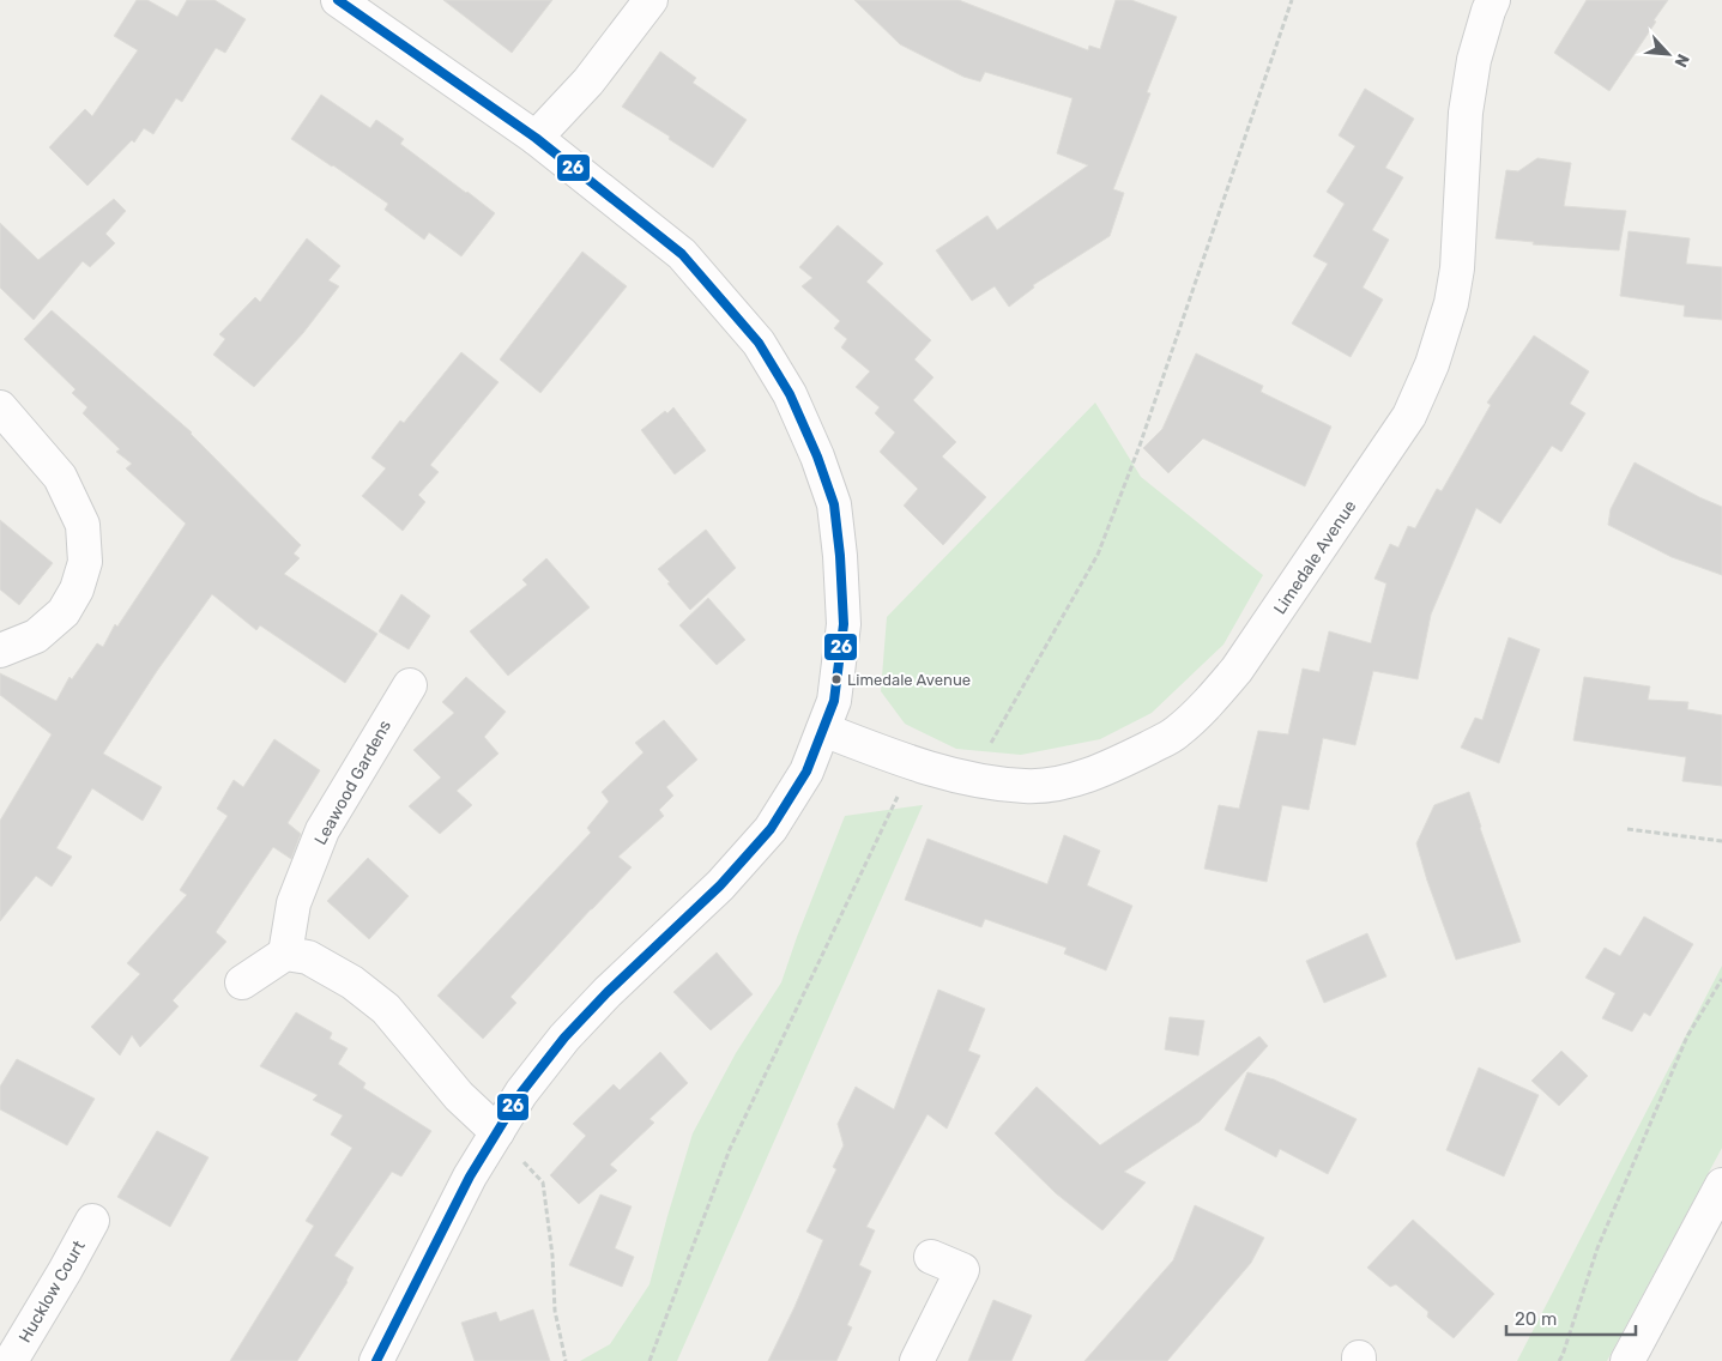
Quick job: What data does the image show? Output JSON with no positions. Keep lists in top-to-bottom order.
{
  "streets": {
    "street": ["Limedale Avenue", "Leawood Gardens", "Hucklow Court"]
  },
  "places": ["Limedale Avenue"],
  "lines": ["transit line 26"],
  "scale_bar": "20 m",
  "north": "bottom right"
}
